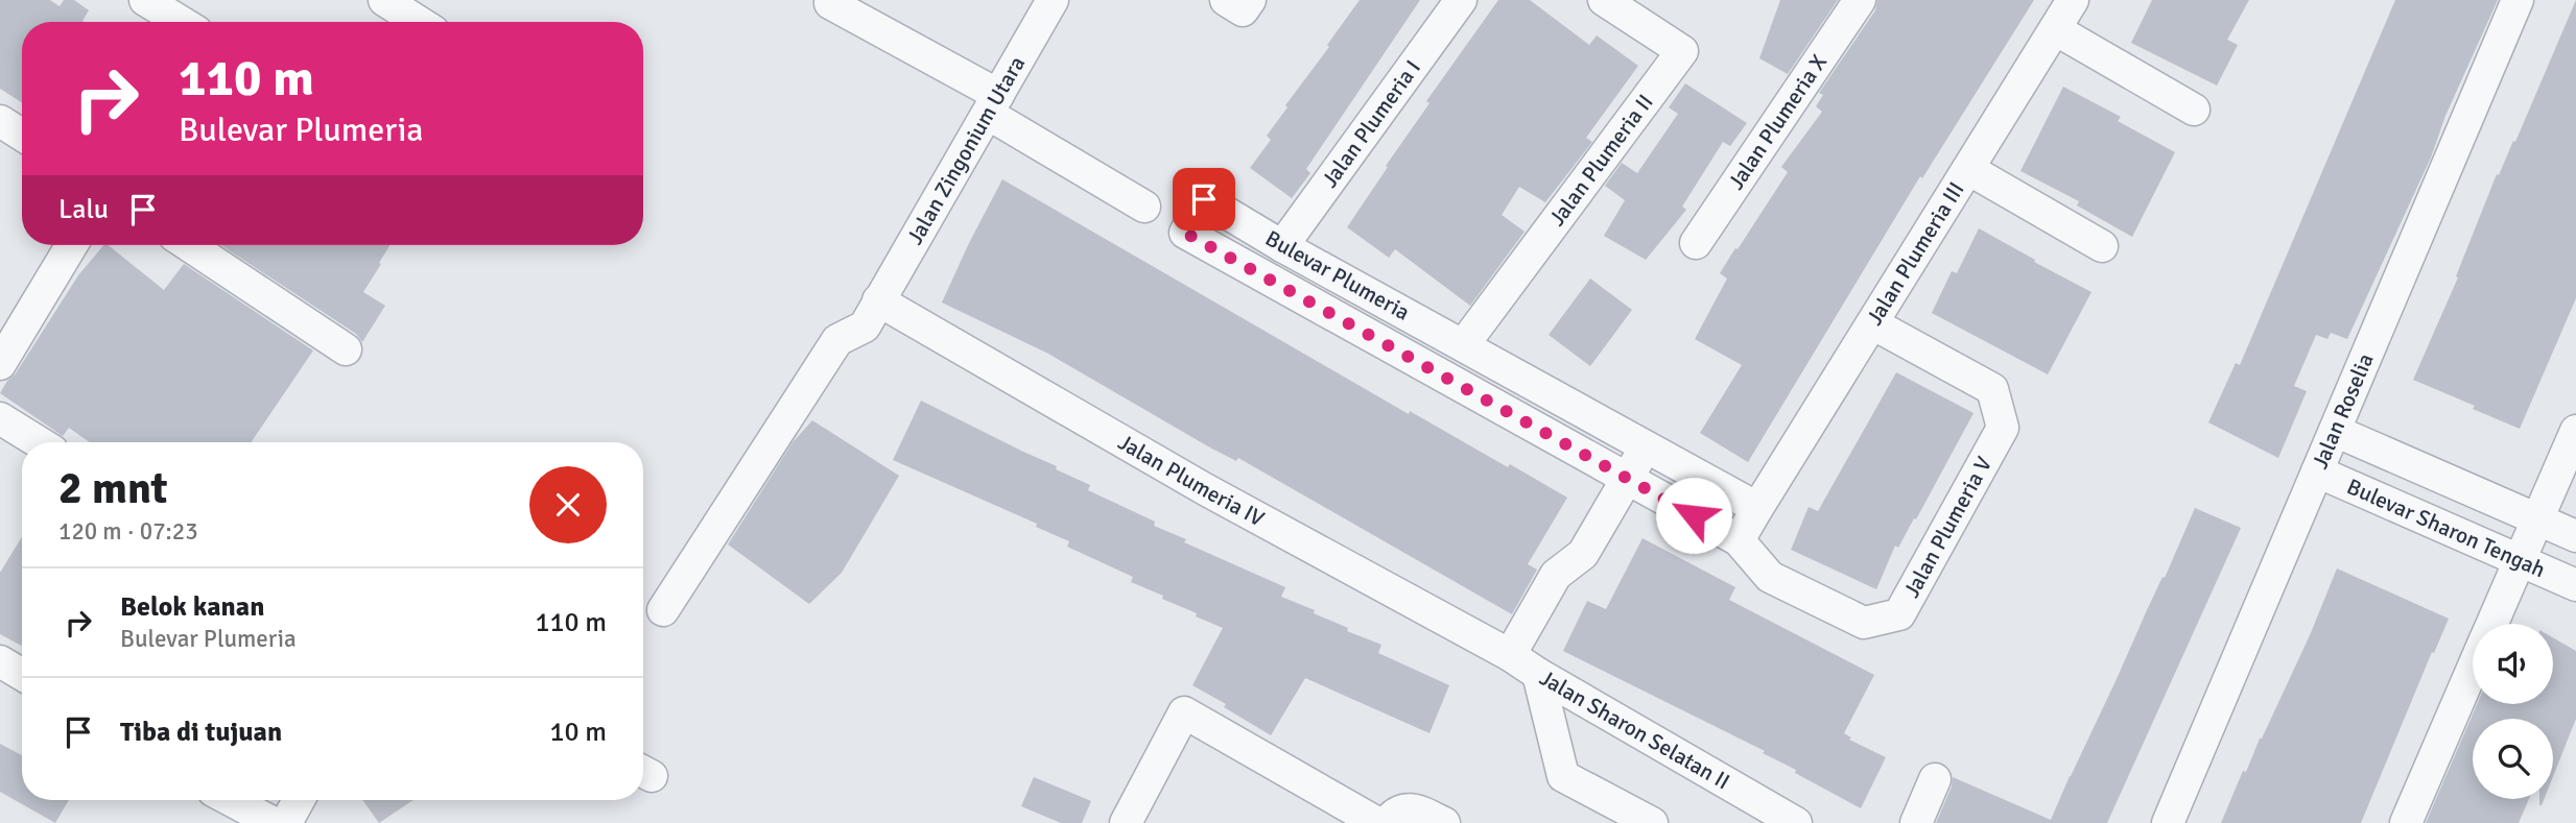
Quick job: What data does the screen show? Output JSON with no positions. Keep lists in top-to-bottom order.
{
  "streets": {
    "street": [
      "Jalan Plumeria X",
      "Jalan Plumeria I",
      "Jalan Zingonium Utara",
      "Jalan Plumeria II",
      "Jalan Plumeria III",
      "Bulevar Plumeria",
      "Jalan Roselia",
      "Jalan Plumeria IV",
      "Jalan Plumeria V",
      "Bulevar Sharon Tengah",
      "Jalan Sharon Selatan II"
    ]
  },
  "crossings": [
    ["Jalan Plumeria I", "Bulevar Plumeria"],
    ["Jalan Zingonium Utara", "Jalan Plumeria IV"],
    ["Jalan Plumeria II", "Bulevar Plumeria"],
    ["Jalan Plumeria III", "Bulevar Plumeria"],
    ["Jalan Plumeria III", "Jalan Plumeria V"],
    ["Bulevar Plumeria", "Jalan Plumeria V"],
    ["Jalan Roselia", "Bulevar Sharon Tengah"],
    ["Jalan Plumeria IV", "Jalan Sharon Selatan II"]
  ],
  "page": {
    "turn": ["110 m", "Bulevar Plumeria"],
    "then": "Lalu",
    "heading": ["2 mnt", "120 m · 07:23"],
    "list": [
      {
        "name": "Belok kanan",
        "note": "Bulevar Plumeria",
        "value": "110 m"
      },
      {
        "name": "Tiba di tujuan",
        "value": "10 m"
      }
    ]
  }
}
